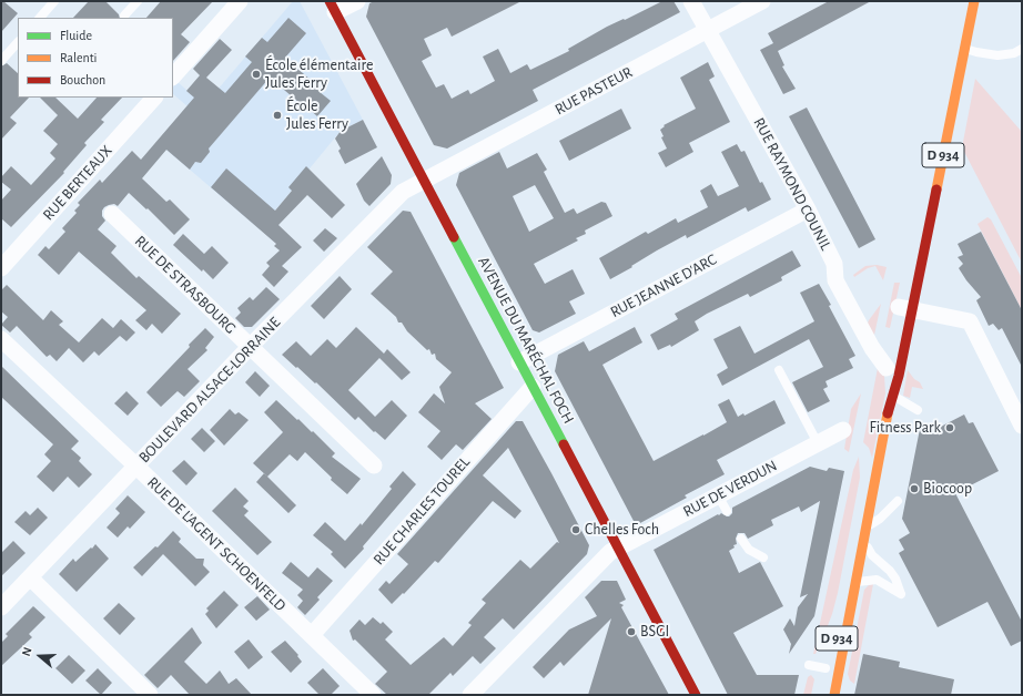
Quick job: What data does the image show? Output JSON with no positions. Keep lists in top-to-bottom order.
{
  "streets": {
    "main road": ["D 934", "AVENUE DU MARÉCHAL FOCH"],
    "street": [
      "RUE PASTEUR",
      "RUE BERTEAUX",
      "RUE RAYMOND COUNIL",
      "RUE DE STRASBOURG",
      "RUE JEANNE D'ARC",
      "BOULEVARD ALSACE-LORRAINE",
      "RUE DE VERDUN",
      "RUE CHARLES TOUREL",
      "RUE DE L'AGENT SCHOENFELD"
    ]
  },
  "crossings": [
    ["RUE PASTEUR", "RUE RAYMOND COUNIL"],
    ["RUE PASTEUR", "AVENUE DU MARÉCHAL FOCH"],
    ["RUE PASTEUR", "BOULEVARD ALSACE-LORRAINE"],
    ["D 934", "RUE RAYMOND COUNIL"],
    ["RUE RAYMOND COUNIL", "RUE JEANNE D'ARC"],
    ["RUE DE STRASBOURG", "BOULEVARD ALSACE-LORRAINE"],
    ["RUE JEANNE D'ARC", "AVENUE DU MARÉCHAL FOCH"],
    ["AVENUE DU MARÉCHAL FOCH", "BOULEVARD ALSACE-LORRAINE"],
    ["AVENUE DU MARÉCHAL FOCH", "RUE DE VERDUN"],
    ["AVENUE DU MARÉCHAL FOCH", "RUE CHARLES TOUREL"],
    ["BOULEVARD ALSACE-LORRAINE", "RUE DE L'AGENT SCHOENFELD"],
    ["RUE CHARLES TOUREL", "RUE DE L'AGENT SCHOENFELD"]
  ],
  "places": [
    "École élémentaire Jules Ferry",
    "École Jules Ferry",
    "Fitness Park",
    "Biocoop",
    "Chelles Foch",
    "BSGI"
  ],
  "legend": ["Fluide", "Ralenti", "Bouchon"],
  "north": "left"
}
